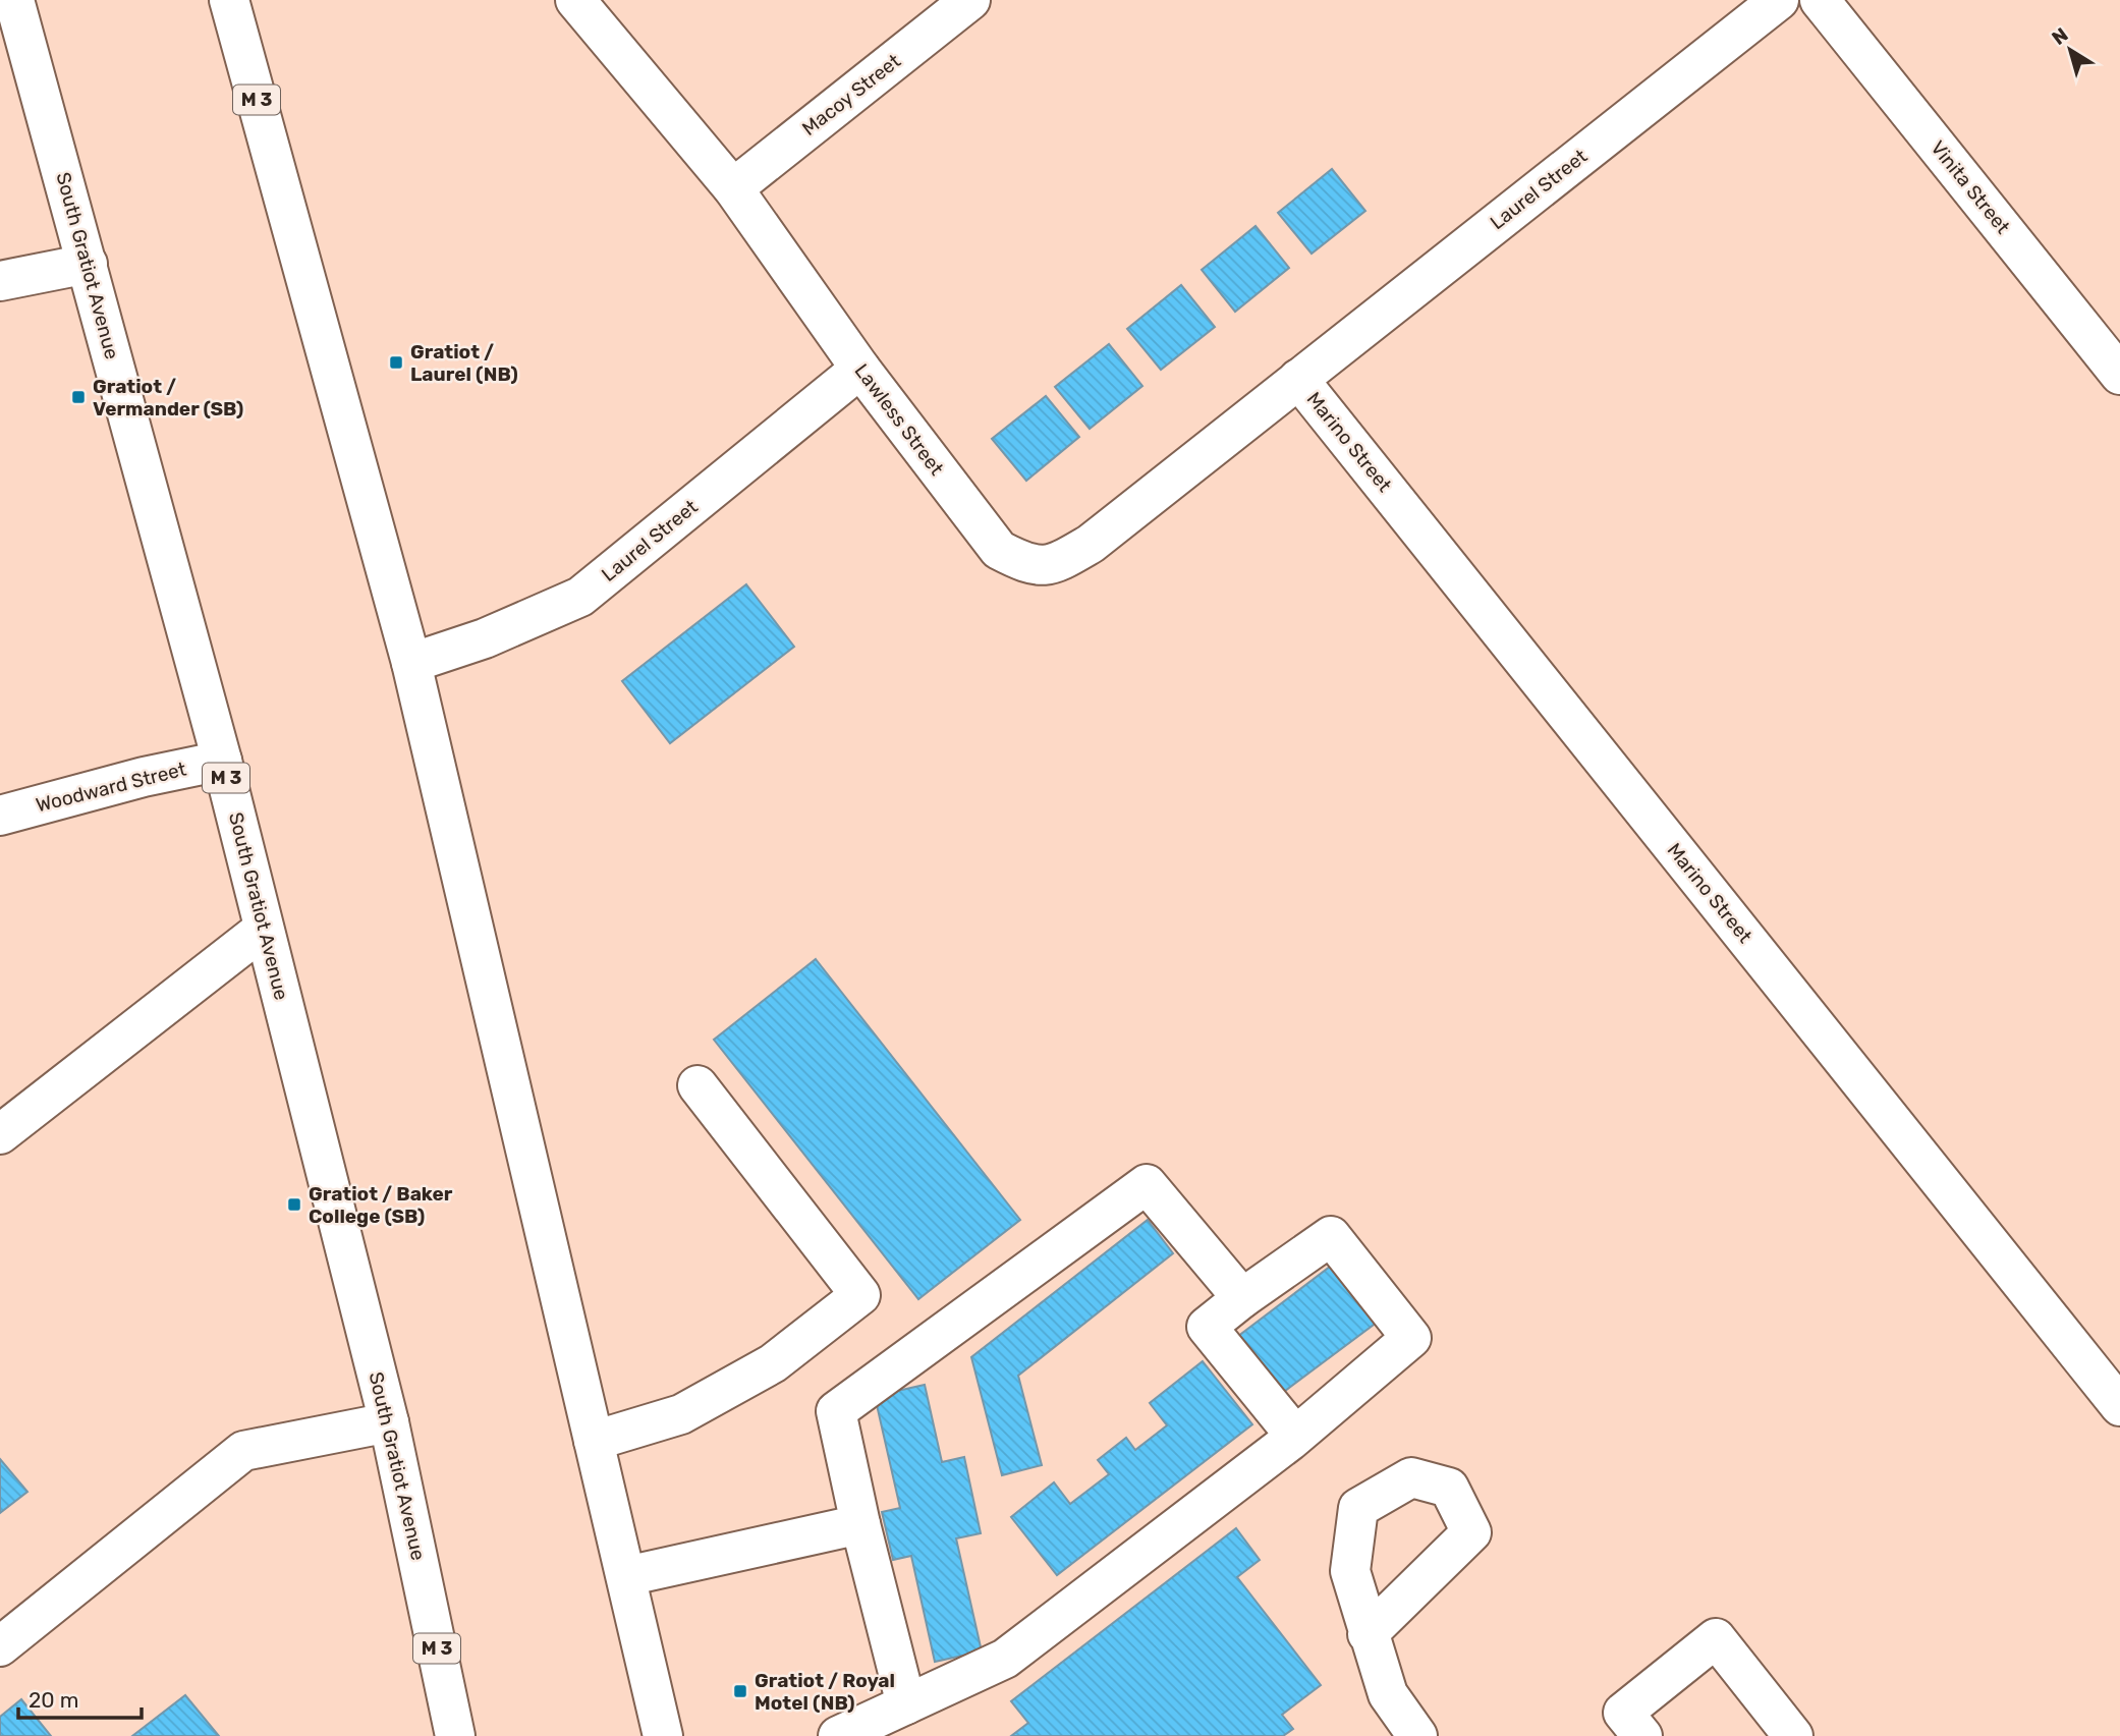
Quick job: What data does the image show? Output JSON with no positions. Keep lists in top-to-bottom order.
{
  "streets": {
    "street": [
      "Macoy Street",
      "M 3",
      "Vinita Street",
      "Laurel Street",
      "South Gratiot Avenue",
      "Lawless Street",
      "Marino Street",
      "Woodward Street"
    ]
  },
  "crossings": [
    ["Macoy Street", "Lawless Street"],
    ["M 3", "Laurel Street"],
    ["Laurel Street", "Lawless Street"],
    ["Laurel Street", "Marino Street"],
    ["South Gratiot Avenue", "Woodward Street"],
    ["Lawless Street", "Marino Street"]
  ],
  "places": {
    "transit": [
      "Gratiot / Laurel (NB)",
      "Gratiot / Vermander (SB)",
      "Gratiot / Baker College (SB)",
      "Gratiot / Royal Motel (NB)"
    ]
  },
  "scale_bar": "20 m",
  "north": "top left"
}
